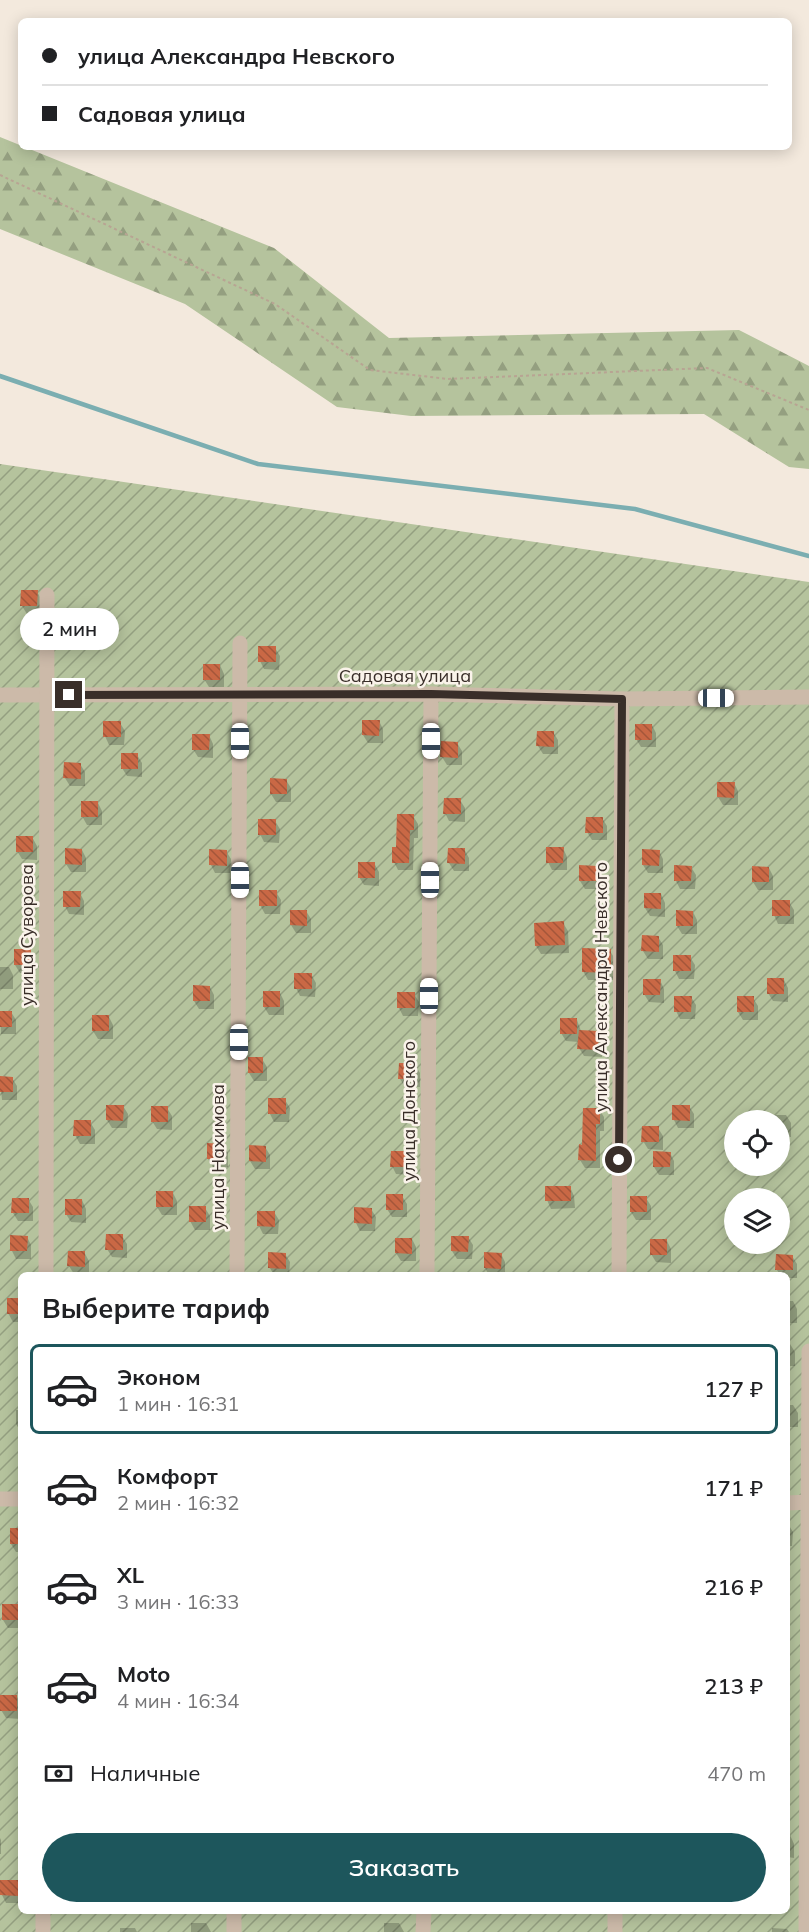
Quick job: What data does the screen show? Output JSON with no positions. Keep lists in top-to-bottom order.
{
  "streets": {
    "street": [
      "Садовая улица",
      "улица Суворова",
      "улица Александра Невского",
      "улица Донского",
      "улица Нахимова"
    ]
  },
  "crossings": [
    ["Садовая улица", "улица Суворова"],
    ["Садовая улица", "улица Александра Невского"],
    ["Садовая улица", "улица Донского"],
    ["Садовая улица", "улица Нахимова"]
  ],
  "page": {
    "banner": ["улица Александра Невского", "Садовая улица"],
    "bubble": "2 мин",
    "heading": "Выберите тариф",
    "list": [
      {
        "name": "Эконом",
        "note": "1 мин · 16:31",
        "value": "127 ₽"
      },
      {
        "name": "Комфорт",
        "note": "2 мин · 16:32",
        "value": "171 ₽"
      },
      {
        "name": "XL",
        "note": "3 мин · 16:33",
        "value": "216 ₽"
      },
      {
        "name": "Moto",
        "note": "4 мин · 16:34",
        "value": "213 ₽"
      }
    ],
    "pay": ["Наличные", "470 m"],
    "buttons": "Заказать"
  }
}
